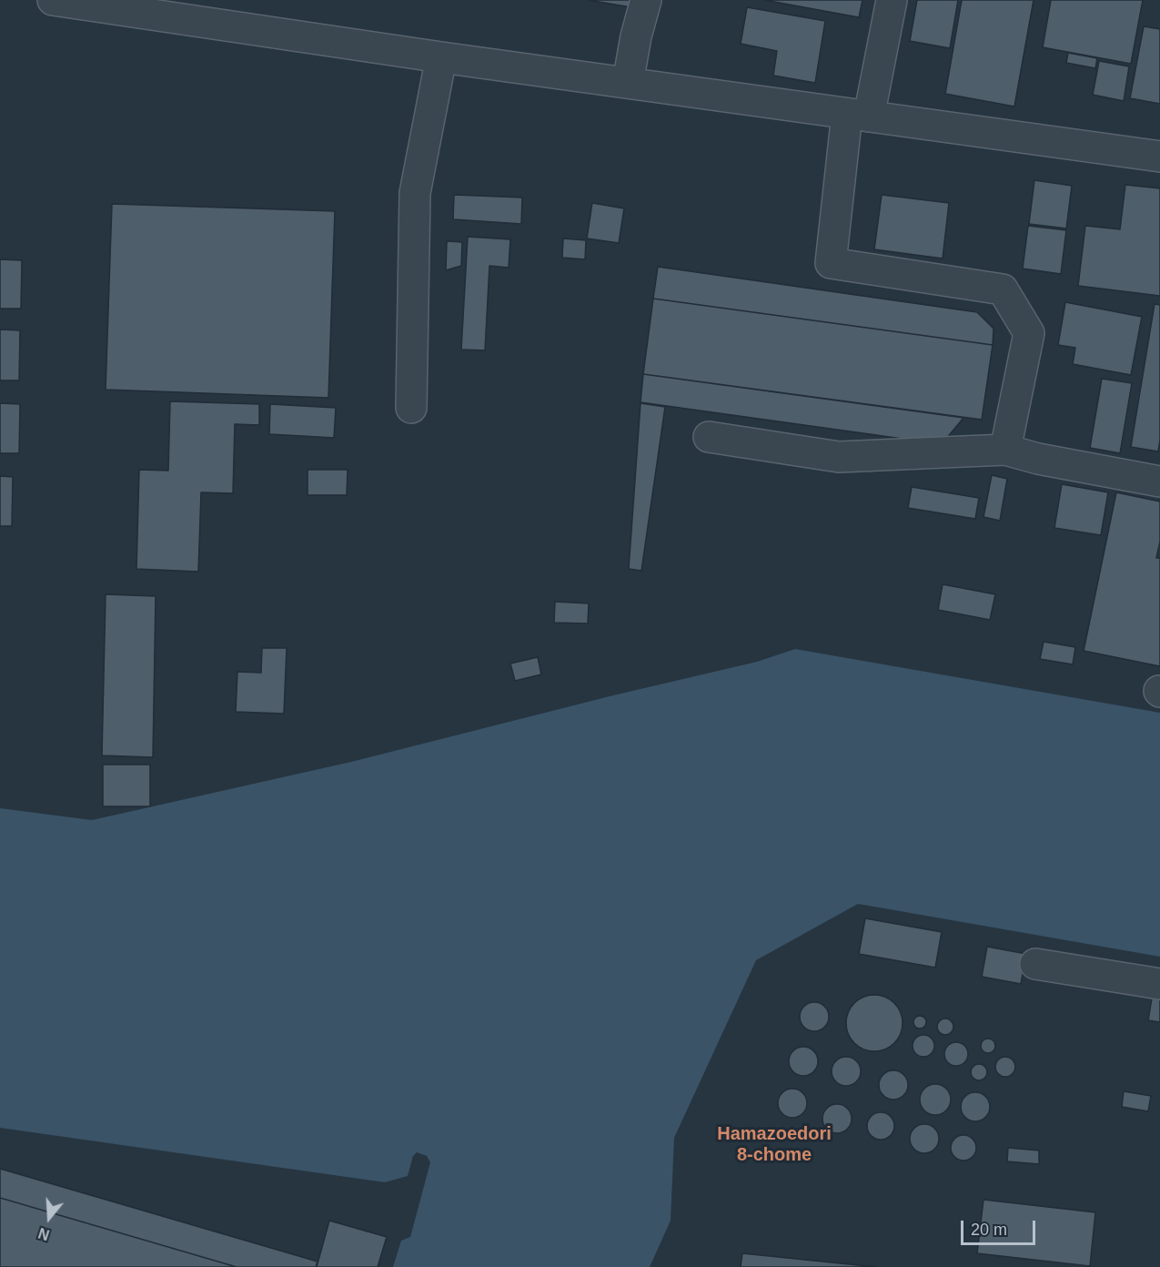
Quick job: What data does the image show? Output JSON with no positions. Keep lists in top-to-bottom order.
{
  "districts": ["Hamazoedori 8-chome"],
  "scale_bar": "20 m",
  "north": "bottom"
}
